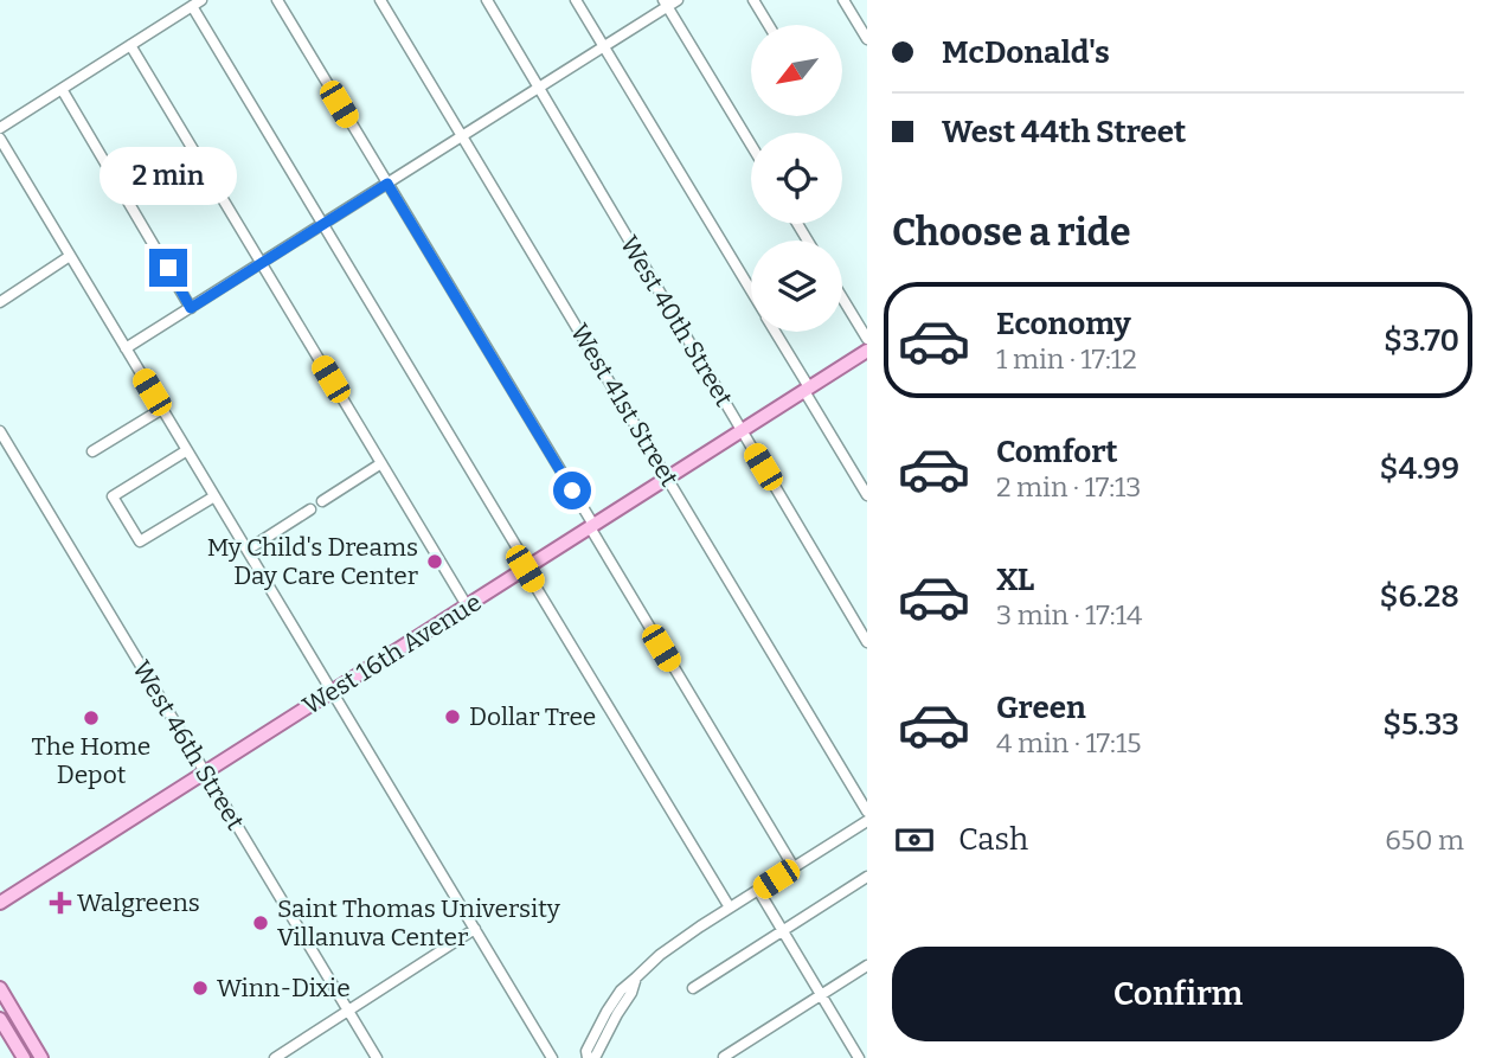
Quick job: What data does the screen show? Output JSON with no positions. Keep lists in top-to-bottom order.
{
  "streets": {
    "main road": ["West 16th Avenue"],
    "street": ["West 40th Street", "West 41st Street", "West 46th Street"]
  },
  "crossings": [
    ["West 40th Street", "West 16th Avenue"],
    ["West 41st Street", "West 16th Avenue"],
    ["West 16th Avenue", "West 46th Street"]
  ],
  "places": {
    "other": [
      "My Child's Dreams Day Care Center",
      "Dollar Tree",
      "The Home Depot",
      "Saint Thomas University Villanuva Center",
      "Winn-Dixie"
    ],
    "health": ["Walgreens"]
  },
  "north": "bottom left",
  "page": {
    "banner": ["McDonald's", "West 44th Street"],
    "bubble": "2 min",
    "heading": "Choose a ride",
    "list": [
      {
        "name": "Economy",
        "note": "1 min · 17:12",
        "value": "$3.70"
      },
      {
        "name": "Comfort",
        "note": "2 min · 17:13",
        "value": "$4.99"
      },
      {
        "name": "XL",
        "note": "3 min · 17:14",
        "value": "$6.28"
      },
      {
        "name": "Green",
        "note": "4 min · 17:15",
        "value": "$5.33"
      }
    ],
    "pay": ["Cash", "650 m"],
    "buttons": "Confirm"
  }
}
